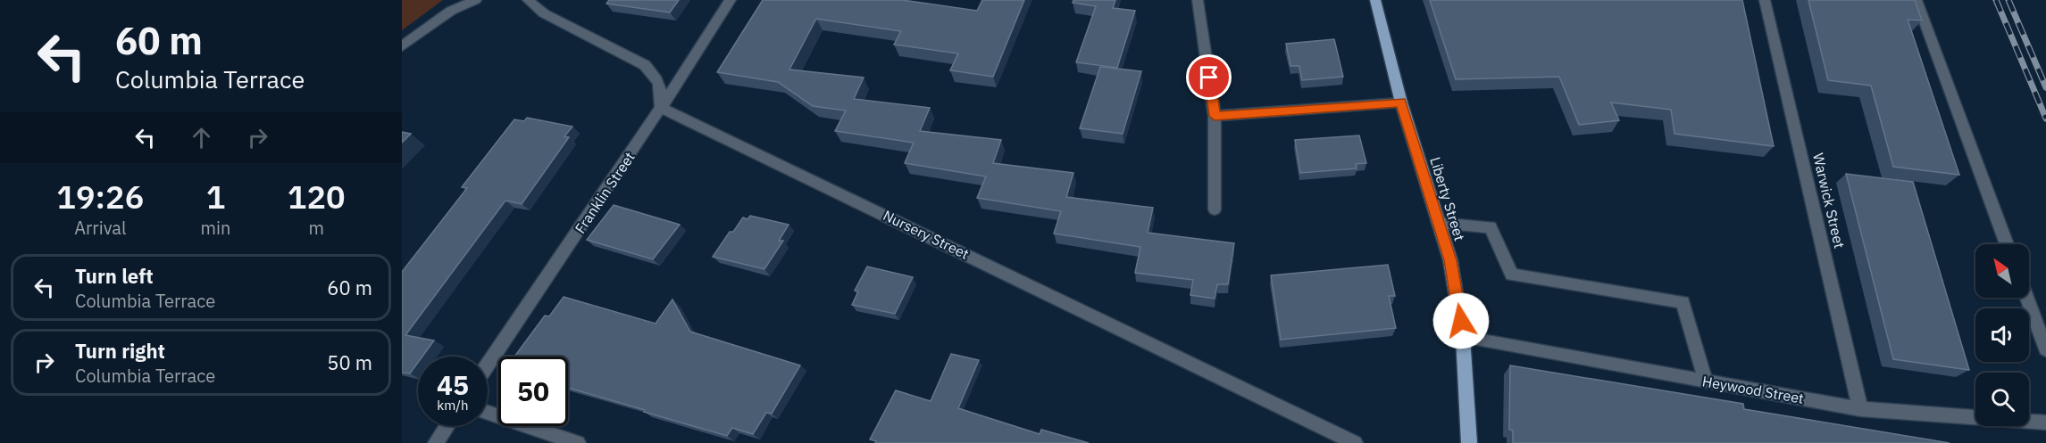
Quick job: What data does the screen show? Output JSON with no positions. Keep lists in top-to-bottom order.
{
  "streets": {
    "main road": ["Liberty Street"],
    "street": [
      "Franklin Street",
      "Warwick Street",
      "Nursery Street",
      "Heywood Street"
    ]
  },
  "crossings": [
    ["Franklin Street", "Nursery Street"],
    ["Liberty Street", "Heywood Street"],
    ["Warwick Street", "Heywood Street"]
  ],
  "north": "top left",
  "page": {
    "turn": ["60 m", "Columbia Terrace"],
    "eta": [
      "19:26",
      "Arrival",
      "1",
      "min",
      "120",
      "m"
    ],
    "list": [
      {
        "name": "Turn left",
        "note": "Columbia Terrace",
        "value": "60 m"
      },
      {
        "name": "Turn right",
        "note": "Columbia Terrace",
        "value": "50 m"
      }
    ],
    "speed": "45 km/h",
    "limit": "50"
  }
}
